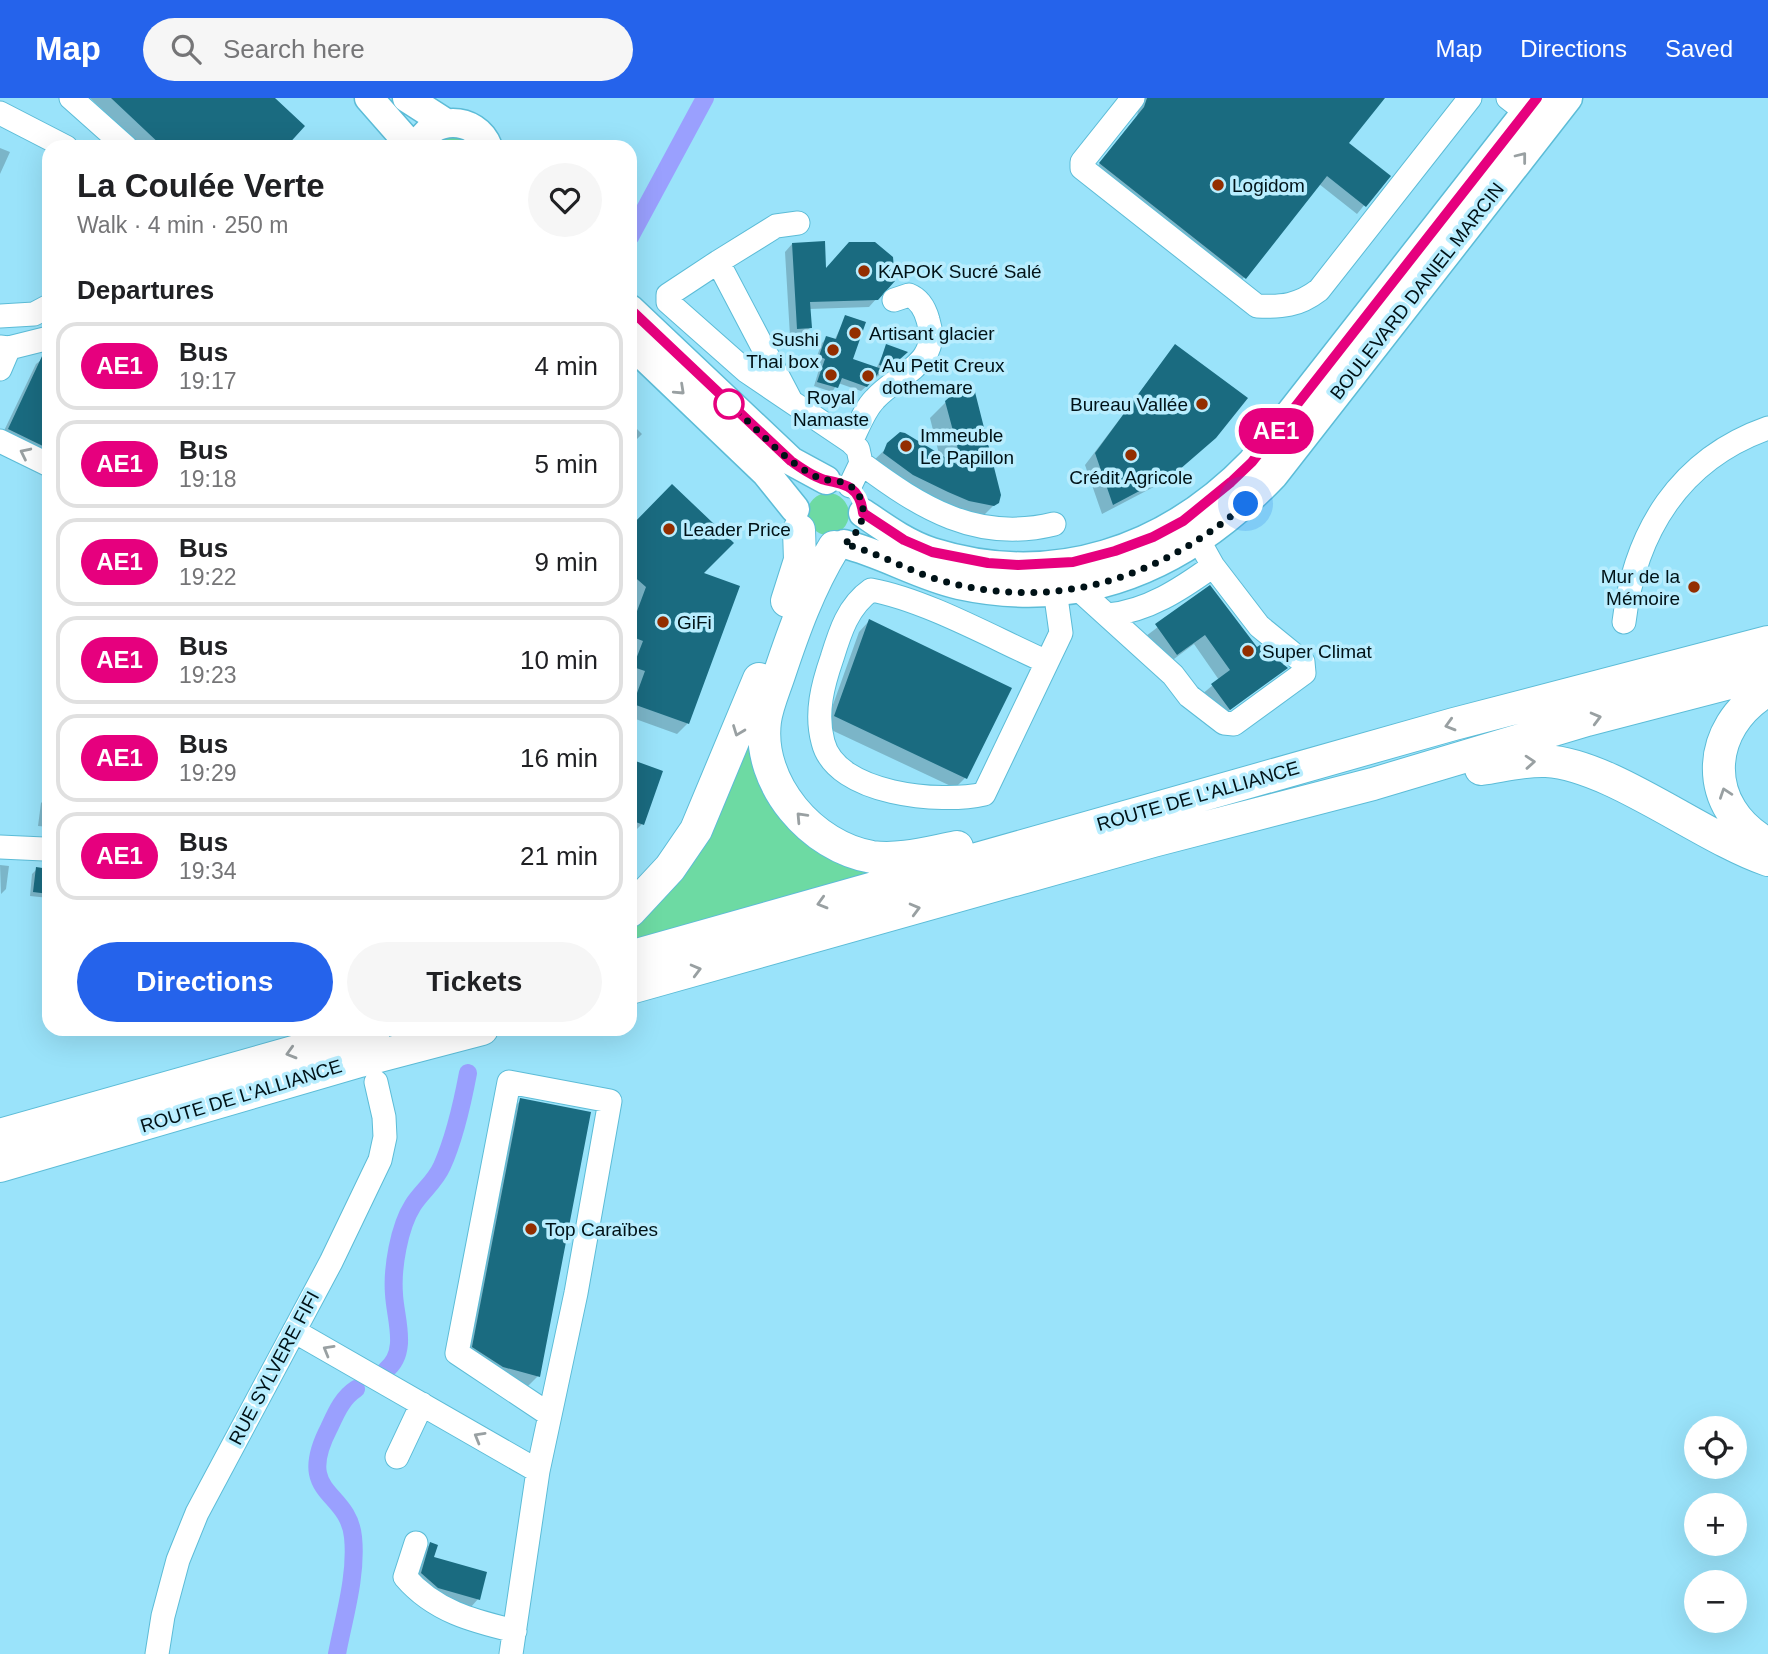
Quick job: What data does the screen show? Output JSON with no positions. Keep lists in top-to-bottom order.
{
  "streets": {
    "highway": ["ROUTE DE L'ALLIANCE"],
    "main road": ["BOULEVARD DANIEL MARCIN"],
    "street": ["RUE SYLVERE FIFI"]
  },
  "places": [
    "Logidom",
    "KAPOK Sucré Salé",
    "Artisant glacier",
    "Sushi Thai box",
    "Royal Namaste",
    "Au Petit Creux dothemare",
    "Bureau Vallée",
    "Immeuble Le Papillon",
    "Crédit Agricole",
    "Leader Price",
    "Mur de la Mémoire",
    "GiFi",
    "Super Climat",
    "Top Caraïbes"
  ],
  "lines": ["bus line AE1"],
  "page": {
    "header": "Map",
    "search": "Search here",
    "nav": ["Map", "Directions", "Saved"],
    "on_map": "AE1",
    "heading": [
      ["La Coulée Verte", "Walk · 4 min · 250 m"],
      "Departures"
    ],
    "list": [
      {
        "mark": "AE1",
        "name": "Bus",
        "note": "19:17",
        "value": "4 min"
      },
      {
        "mark": "AE1",
        "name": "Bus",
        "note": "19:18",
        "value": "5 min"
      },
      {
        "mark": "AE1",
        "name": "Bus",
        "note": "19:22",
        "value": "9 min"
      },
      {
        "mark": "AE1",
        "name": "Bus",
        "note": "19:23",
        "value": "10 min"
      },
      {
        "mark": "AE1",
        "name": "Bus",
        "note": "19:29",
        "value": "16 min"
      },
      {
        "mark": "AE1",
        "name": "Bus",
        "note": "19:34",
        "value": "21 min"
      }
    ],
    "buttons": ["Directions", "Tickets"],
    "map_buttons": ["+", "−"]
  }
}
